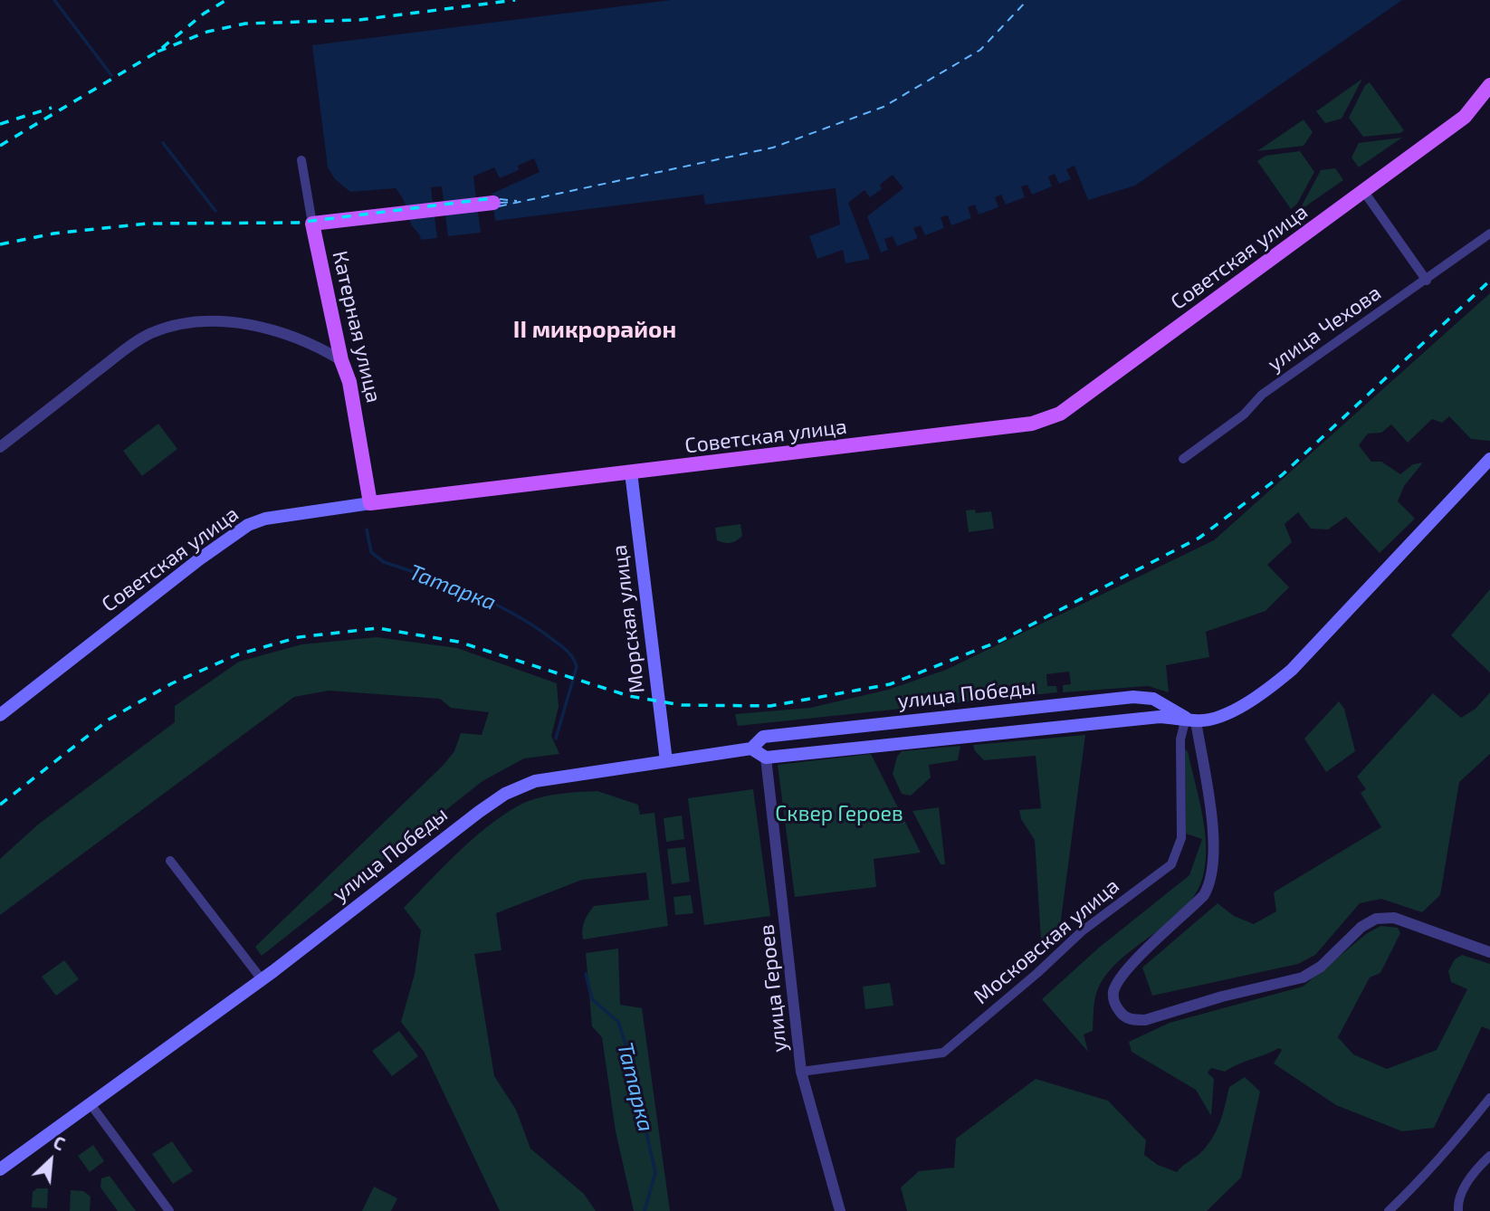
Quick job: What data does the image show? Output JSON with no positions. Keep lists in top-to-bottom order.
{
  "streets": {
    "main road": [
      "Советская улица",
      "Катерная улица",
      "Морская улица",
      "улица Победы"
    ],
    "street": ["улица Чехова", "Московская улица", "улица Героев"]
  },
  "crossings": [
    ["Советская улица", "Катерная улица"],
    ["Советская улица", "Морская улица"],
    ["Морская улица", "улица Победы"],
    ["улица Победы", "Московская улица"],
    ["улица Победы", "улица Героев"],
    ["Московская улица", "улица Героев"]
  ],
  "districts": ["II микрорайон"],
  "water": ["Татарка"],
  "parks": ["Сквер Героев"],
  "north": "top right"
}
